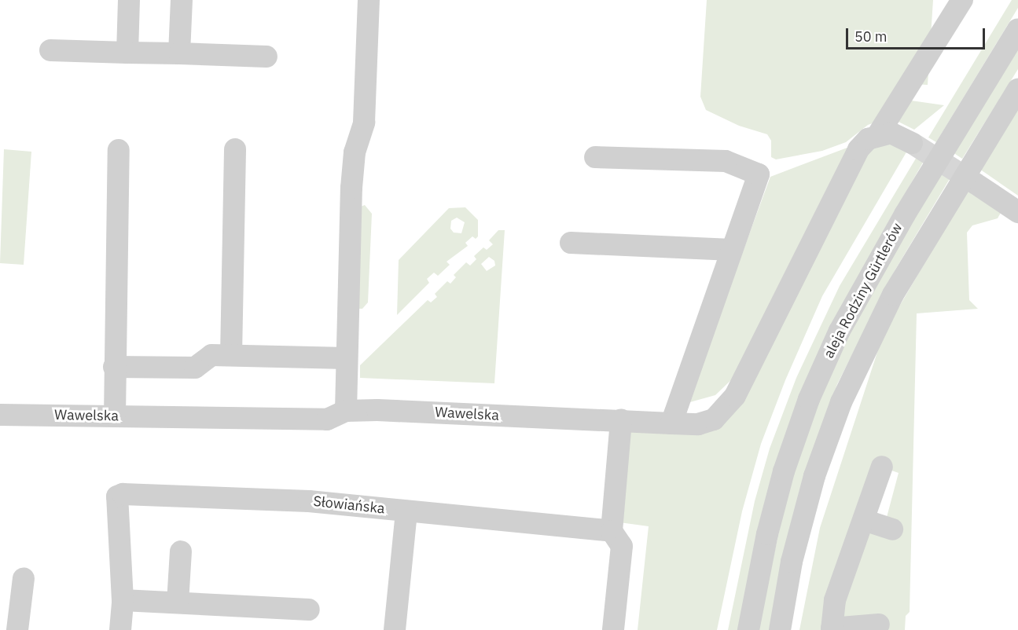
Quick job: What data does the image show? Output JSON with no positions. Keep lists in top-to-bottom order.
{
  "streets": {
    "street": ["aleja Rodziny Gürtlerów", "Wawelska", "Słowiańska"]
  },
  "scale_bar": "50 m"
}
